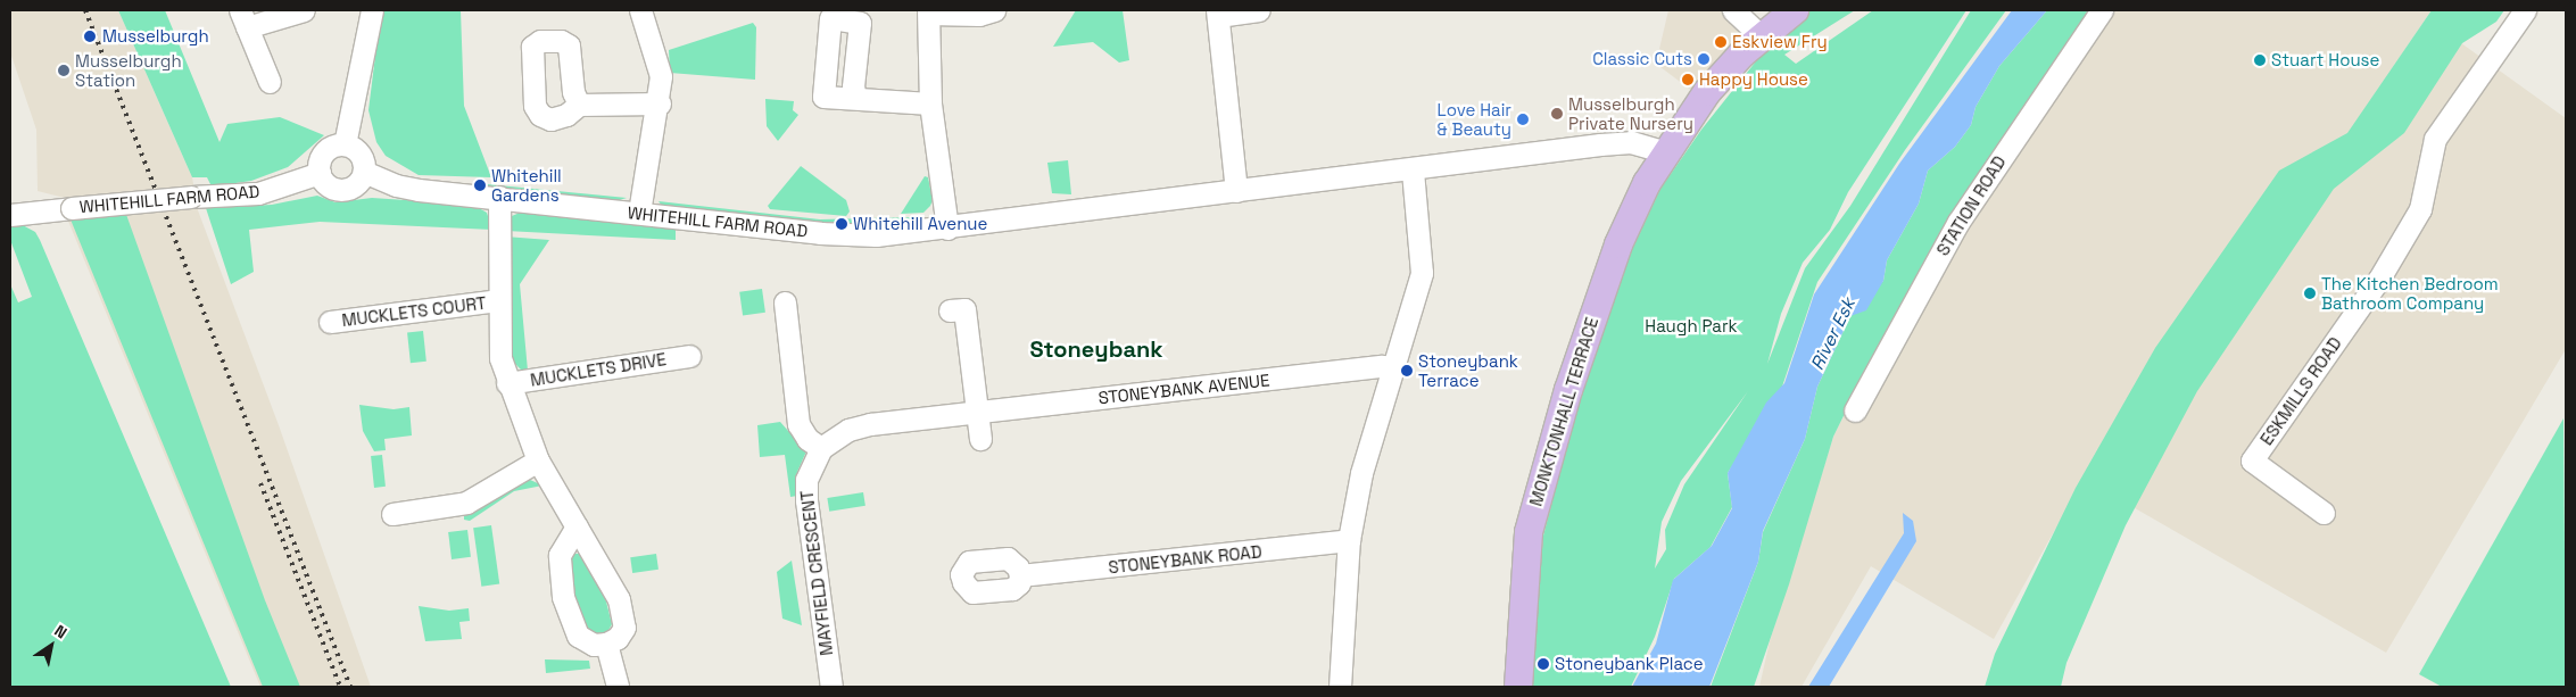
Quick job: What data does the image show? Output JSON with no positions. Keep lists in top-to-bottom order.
{
  "streets": {
    "main road": ["MONKTONHALL TERRACE"],
    "street": [
      "WHITEHILL FARM ROAD",
      "STATION ROAD",
      "MUCKLETS COURT",
      "MUCKLETS DRIVE",
      "STONEYBANK AVENUE",
      "ESKMILLS ROAD",
      "STONEYBANK ROAD",
      "MAYFIELD CRESCENT"
    ]
  },
  "crossings": [
    ["STONEYBANK AVENUE", "MAYFIELD CRESCENT"]
  ],
  "districts": ["Stoneybank"],
  "water": ["River Esk"],
  "parks": ["Haugh Park"],
  "places": [
    "Musselburgh",
    "Eskview Fry",
    "Classic Cuts",
    "Stuart House",
    "Musselburgh Station",
    "Happy House",
    "Musselburgh Private Nursery",
    "Love Hair & Beauty",
    "Whitehill Gardens",
    "Whitehill Avenue",
    "The Kitchen Bedroom Bathroom Company",
    "Stoneybank Terrace",
    "Stoneybank Place"
  ],
  "north": "top right"
}
